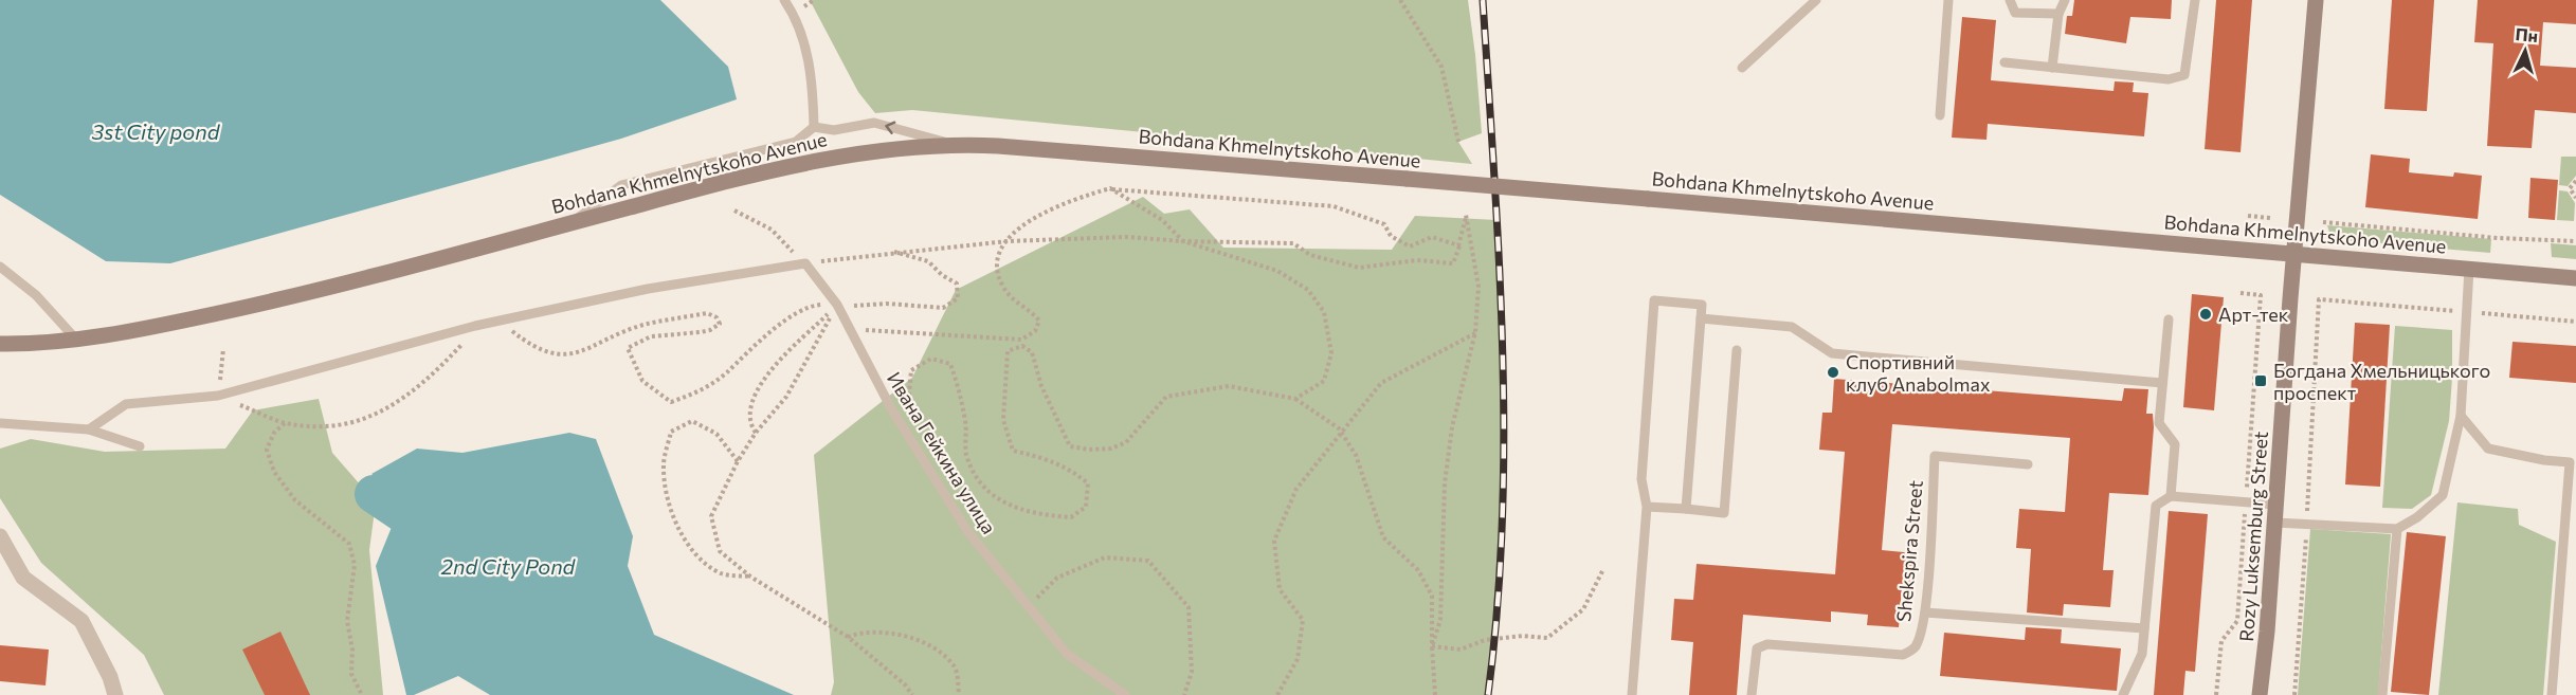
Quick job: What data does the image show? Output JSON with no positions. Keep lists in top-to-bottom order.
{
  "streets": {
    "main road": ["Bohdana Khmelnytskoho Avenue", "Rozy Luksemburg Street"],
    "lane": ["Ивана Гейкина улица", "Shekspira Street"]
  },
  "crossings": [
    ["Bohdana Khmelnytskoho Avenue", "Rozy Luksemburg Street"]
  ],
  "water": ["3st City pond", "2nd City Pond"],
  "places": {
    "other": ["Арт-тек", "Спортивний клуб Anabolmax"],
    "transit": ["Богдана Хмельницького проспект"]
  },
  "north": "top"
}
